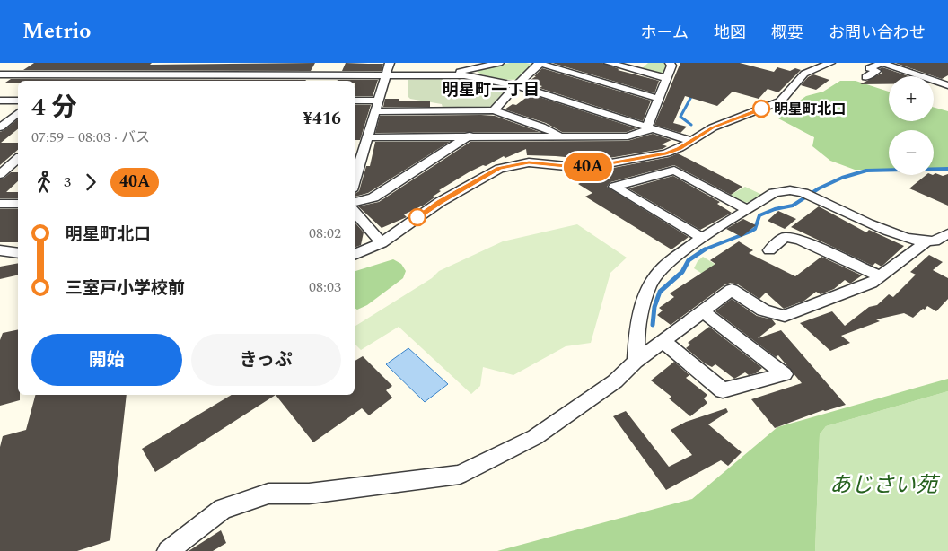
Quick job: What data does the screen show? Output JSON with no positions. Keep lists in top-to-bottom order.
{
  "districts": ["明星町一丁目"],
  "parks": ["あじさい苑"],
  "places": ["明星町北口"],
  "lines": ["bus line 40A"],
  "page": {
    "header": "Metrio",
    "nav": [
      "ホーム",
      "地図",
      "概要",
      "お問い合わせ"
    ],
    "on_map": "40A",
    "map_buttons": ["+", "−"],
    "heading": ["4 分", "07:59 – 08:03 · バス", "¥416"],
    "legs": ["3", "40A"],
    "list": [
      {
        "name": "明星町北口",
        "value": "08:02"
      },
      {
        "name": "三室戸小学校前",
        "value": "08:03"
      }
    ],
    "buttons": ["開始", "きっぷ"]
  }
}
